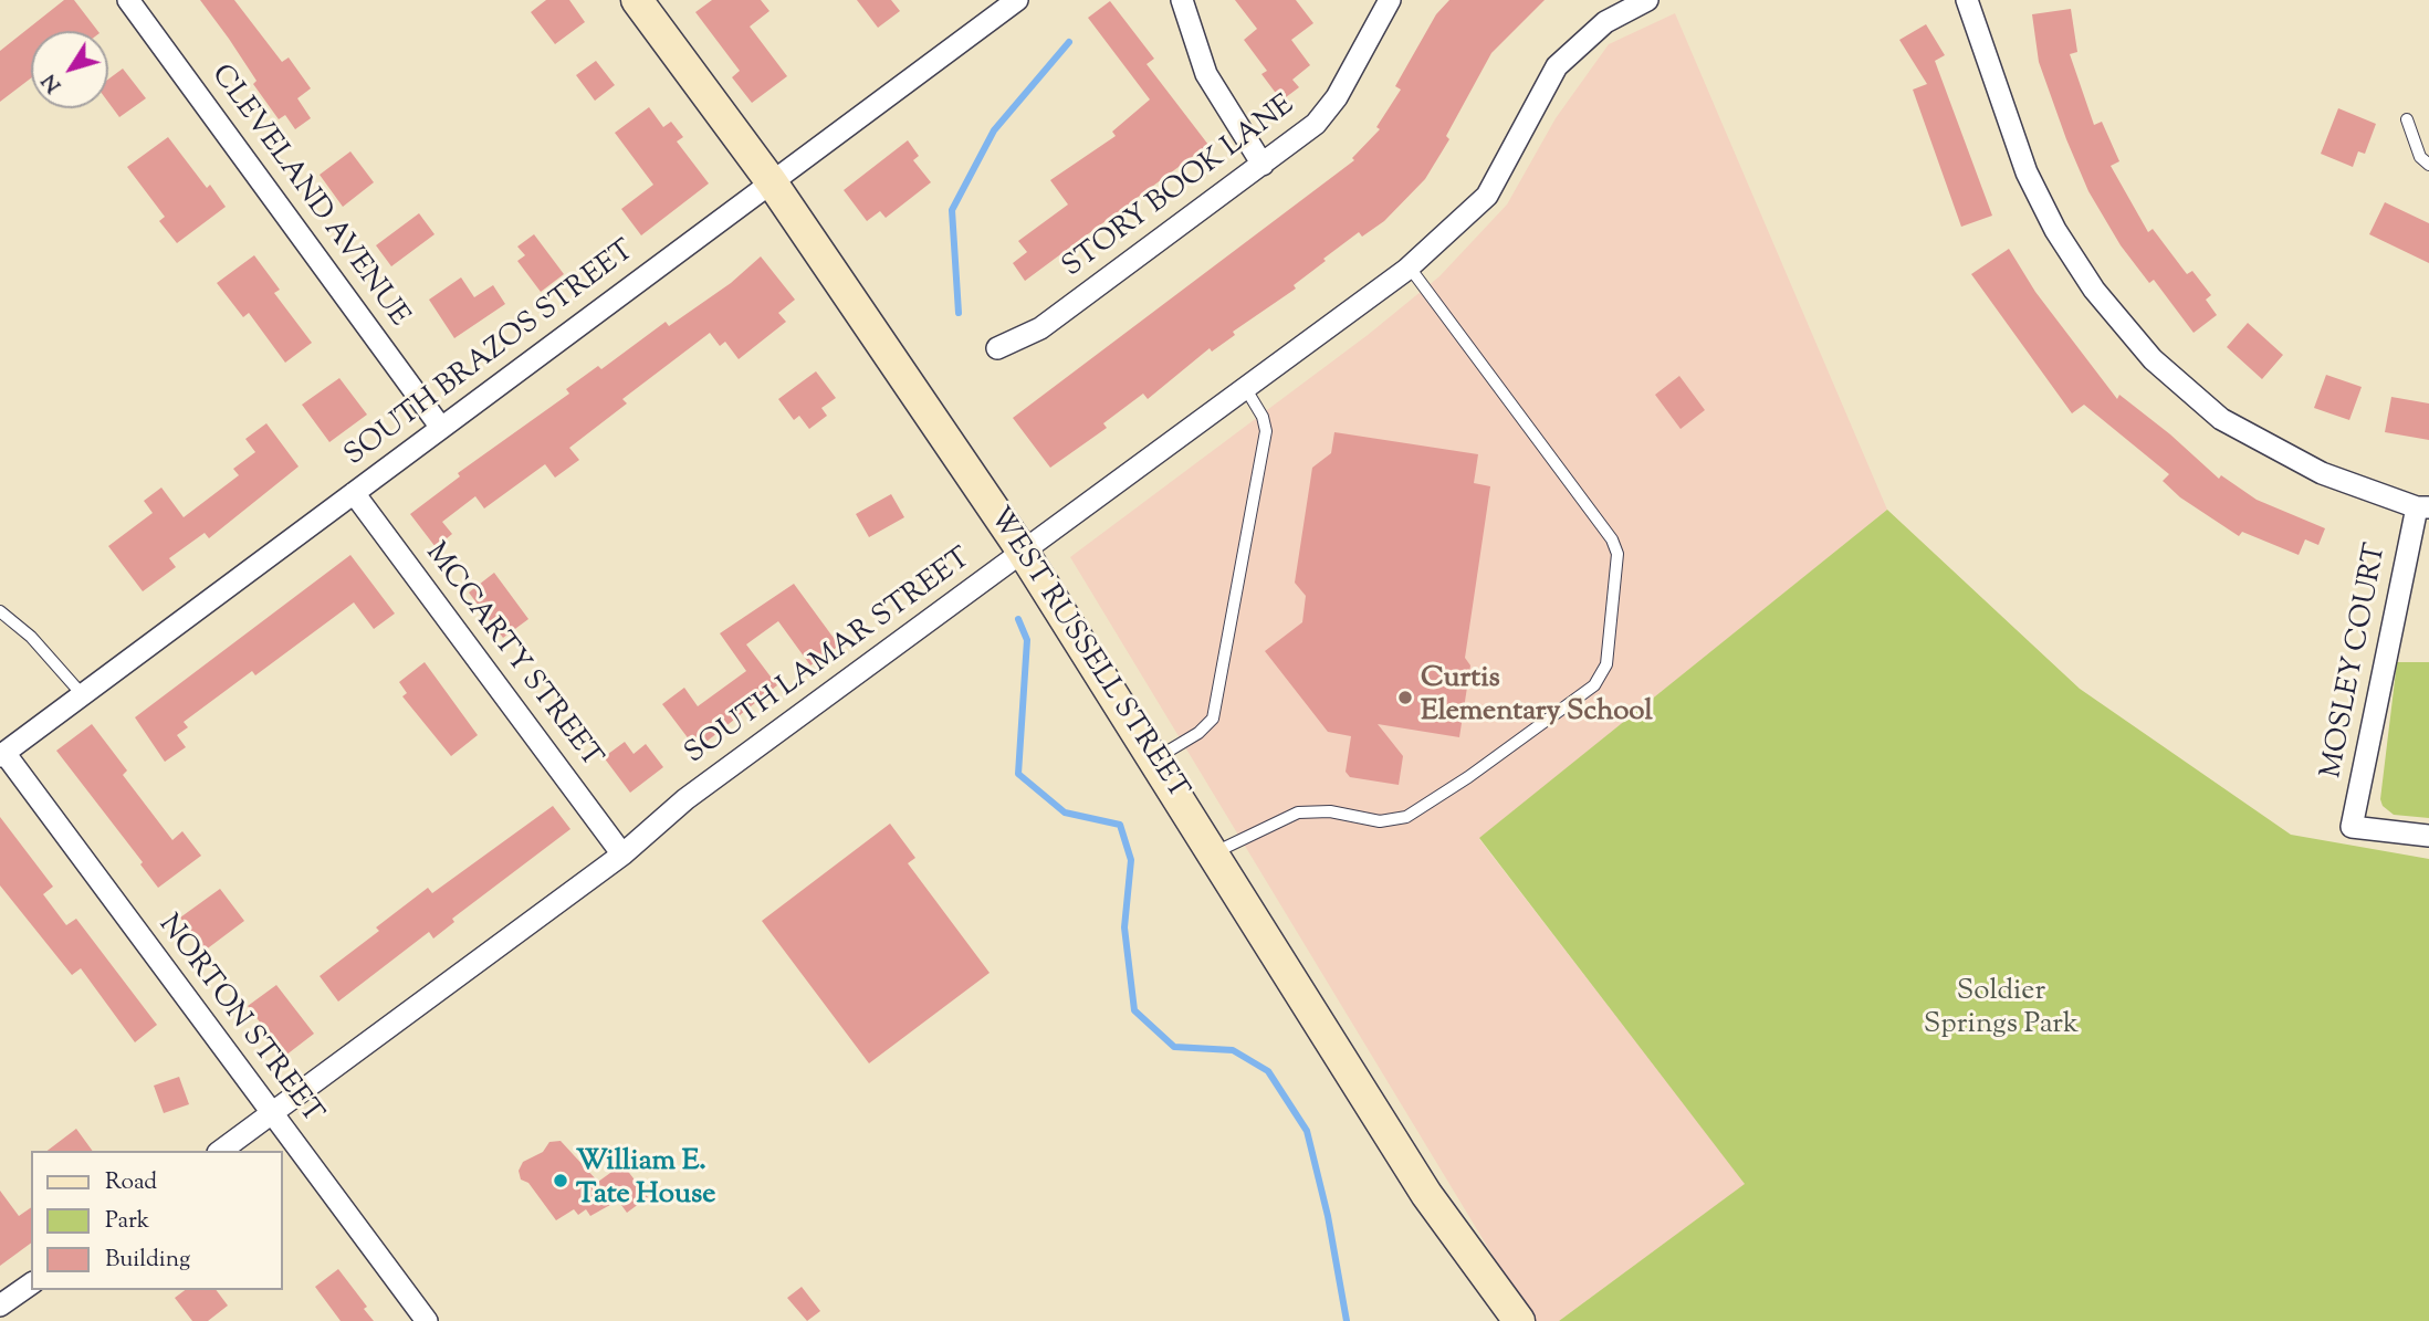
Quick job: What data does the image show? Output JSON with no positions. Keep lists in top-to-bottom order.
{
  "streets": {
    "street": [
      "STORY BOOK LANE",
      "CLEVELAND AVENUE",
      "SOUTH BRAZOS STREET",
      "WEST RUSSELL STREET",
      "MCCARTY STREET",
      "SOUTH LAMAR STREET",
      "MOSLEY COURT",
      "NORTON STREET"
    ]
  },
  "crossings": [
    ["CLEVELAND AVENUE", "SOUTH BRAZOS STREET"],
    ["SOUTH BRAZOS STREET", "WEST RUSSELL STREET"],
    ["SOUTH BRAZOS STREET", "MCCARTY STREET"],
    ["SOUTH BRAZOS STREET", "NORTON STREET"],
    ["WEST RUSSELL STREET", "SOUTH LAMAR STREET"],
    ["MCCARTY STREET", "SOUTH LAMAR STREET"],
    ["SOUTH LAMAR STREET", "NORTON STREET"]
  ],
  "parks": ["Soldier Springs Park"],
  "places": ["Curtis Elementary School", "William E. Tate House"],
  "legend": ["Road", "Park", "Building"],
  "north": "bottom left"
}
